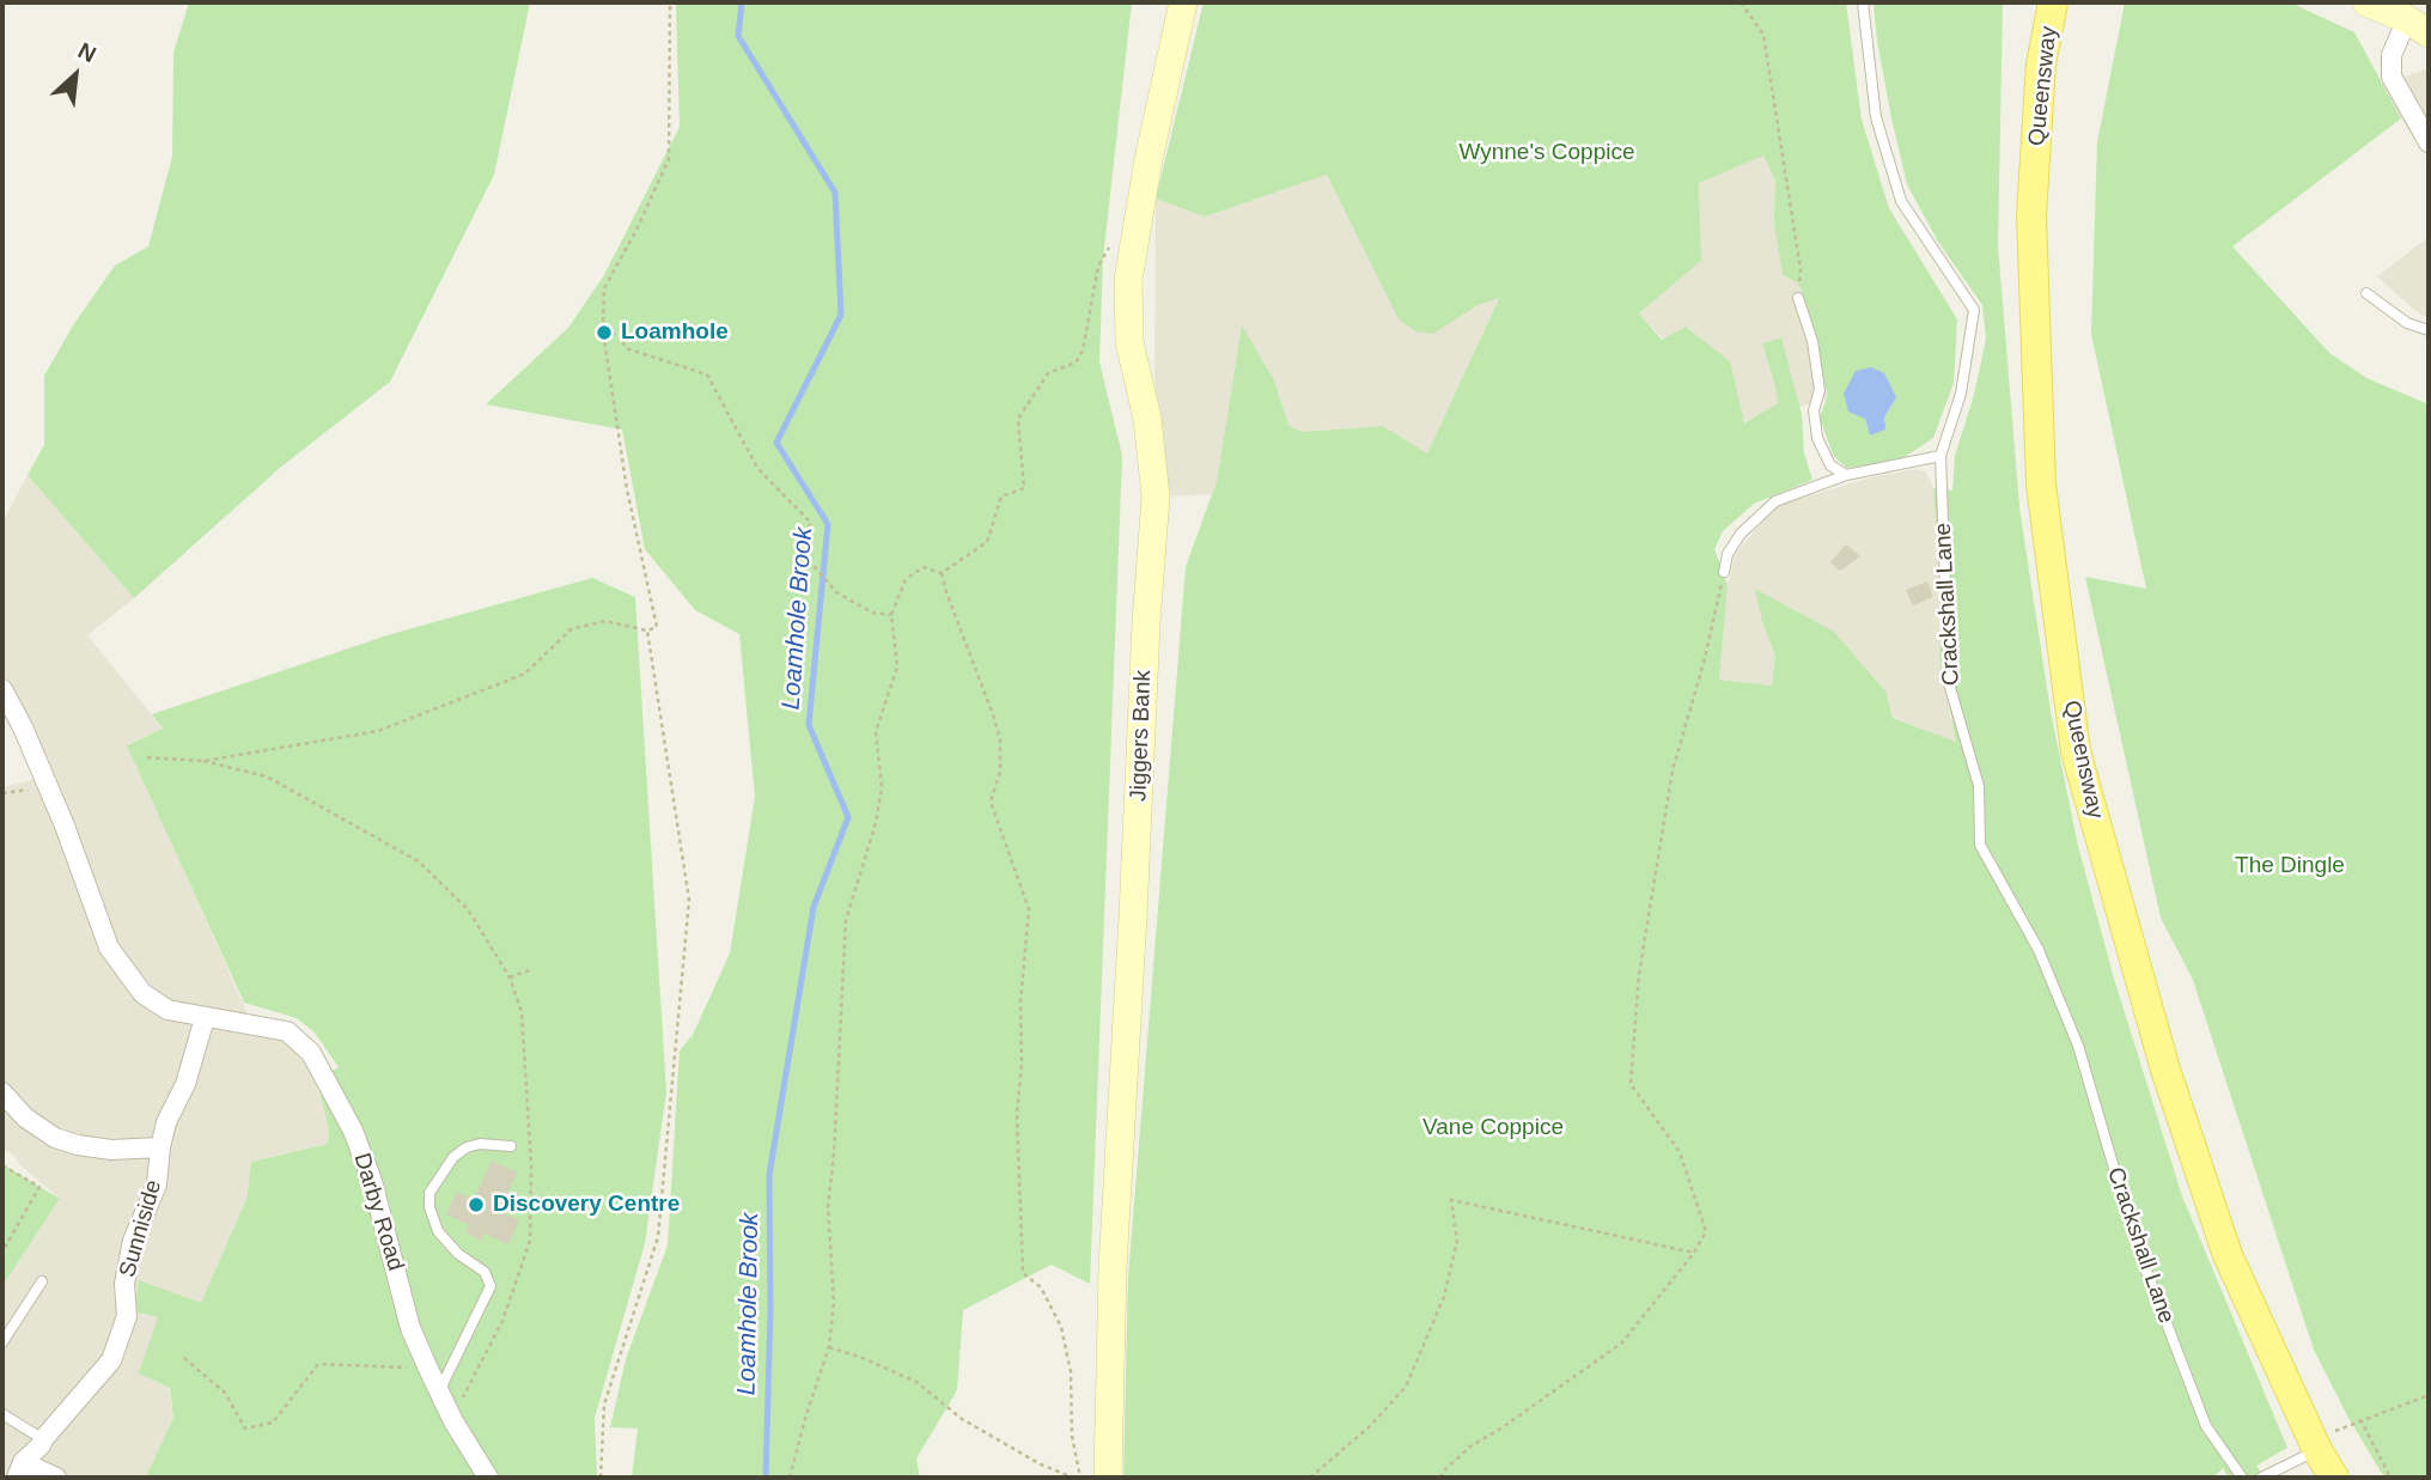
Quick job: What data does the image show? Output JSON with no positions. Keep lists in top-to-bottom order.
{
  "streets": {
    "main road": ["Queensway"],
    "street": ["Jiggers Bank", "Darby Road", "Sunniside"],
    "lane": ["Crackshall Lane"]
  },
  "crossings": [
    ["Darby Road", "Sunniside"]
  ],
  "water": ["Loamhole Brook"],
  "parks": ["Wynne's Coppice", "The Dingle", "Vane Coppice"],
  "places": ["Loamhole", "Discovery Centre"],
  "north": "top right"
}
